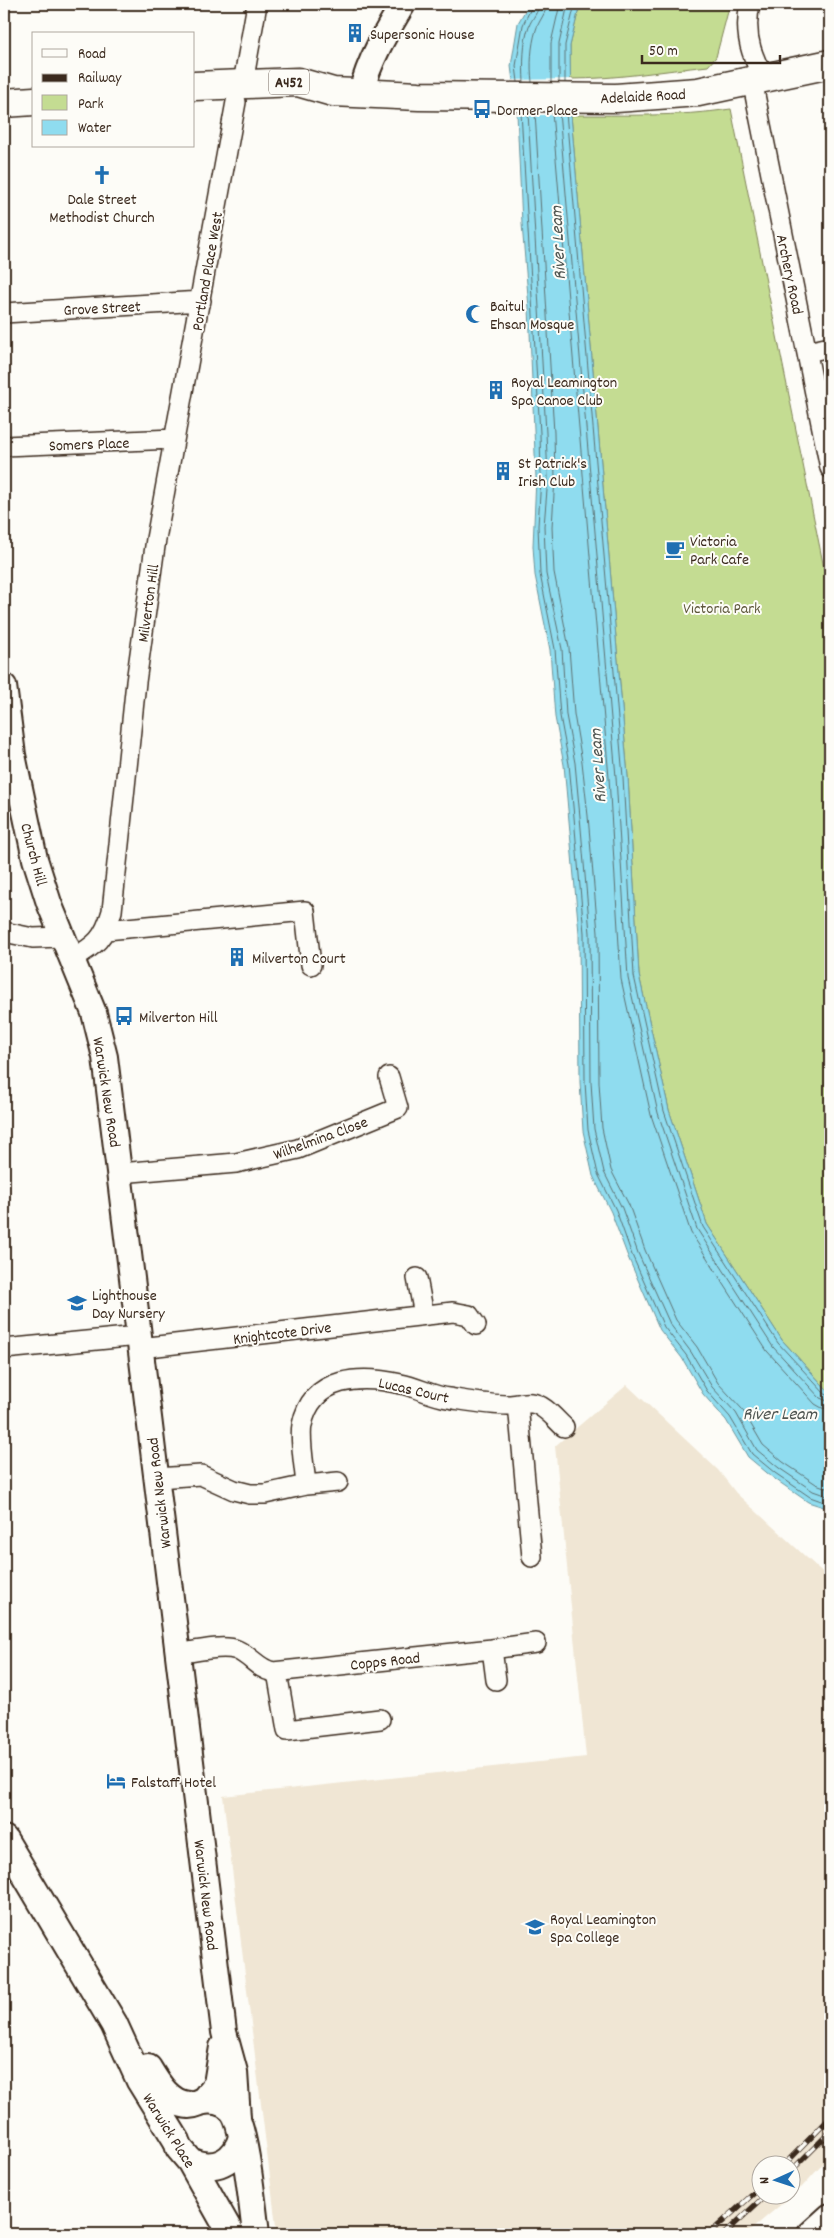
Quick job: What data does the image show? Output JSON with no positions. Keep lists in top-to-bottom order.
{
  "streets": {
    "highway": ["A452", "Adelaide Road"],
    "main road": ["Warwick New Road", "Warwick Place"],
    "street": [
      "Portland Place West",
      "Archery Road",
      "Grove Street",
      "Somers Place",
      "Milverton Hill",
      "Church Hill",
      "Wilhelmina Close",
      "Knightcote Drive",
      "Lucas Court",
      "Copps Road"
    ]
  },
  "crossings": [
    ["A452", "Adelaide Road"],
    ["A452", "Portland Place West"],
    ["Adelaide Road", "Portland Place West"],
    ["Adelaide Road", "Archery Road"],
    ["Portland Place West", "Grove Street"],
    ["Portland Place West", "Somers Place"],
    ["Portland Place West", "Milverton Hill"],
    ["Somers Place", "Milverton Hill"],
    ["Milverton Hill", "Church Hill"],
    ["Milverton Hill", "Warwick New Road"],
    ["Church Hill", "Warwick New Road"],
    ["Warwick New Road", "Wilhelmina Close"],
    ["Warwick New Road", "Knightcote Drive"],
    ["Warwick New Road", "Copps Road"],
    ["Warwick New Road", "Warwick Place"]
  ],
  "water": ["River Leam"],
  "parks": ["Victoria Park"],
  "places": {
    "building": [
      "Supersonic House",
      "Royal Leamington Spa Canoe Club",
      "St Patrick's Irish Club",
      "Milverton Court"
    ],
    "bus stop": ["Dormer Place", "Milverton Hill"],
    "church": ["Dale Street Methodist Church"],
    "mosque": ["Baitul Ehsan Mosque"],
    "cafe": ["Victoria Park Cafe"],
    "school or university": ["Lighthouse Day Nursery", "Royal Leamington Spa College"],
    "hotel": ["Falstaff Hotel"]
  },
  "legend": [
    "Road",
    "Railway",
    "Park",
    "Water"
  ],
  "scale_bar": "50 m",
  "north": "left"
}
